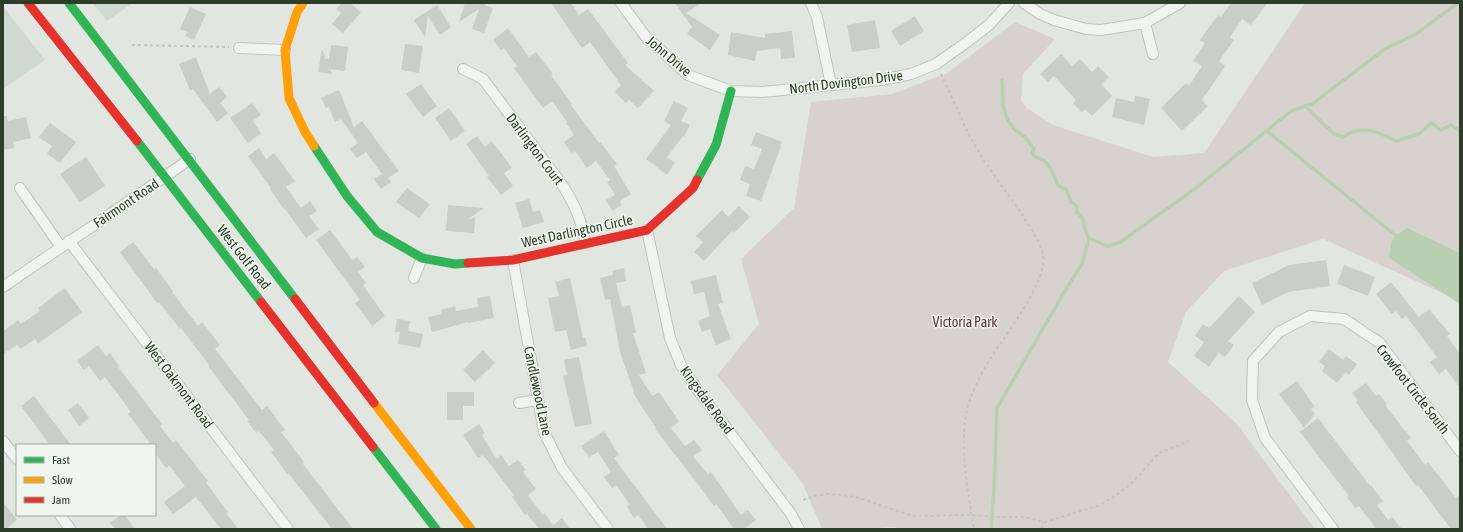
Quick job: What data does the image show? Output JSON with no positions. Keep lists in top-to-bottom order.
{
  "streets": {
    "main road": ["West Darlington Circle", "West Golf Road"],
    "street": [
      "John Drive",
      "North Dovington Drive",
      "Darlington Court",
      "Fairmont Road",
      "West Oakmont Road",
      "Crowfoot Circle South",
      "Candlewood Lane",
      "Kingsdale Road"
    ]
  },
  "crossings": [
    ["John Drive", "North Dovington Drive"],
    ["John Drive", "West Darlington Circle"],
    ["North Dovington Drive", "West Darlington Circle"],
    ["Darlington Court", "West Darlington Circle"],
    ["Fairmont Road", "West Golf Road"],
    ["Fairmont Road", "West Oakmont Road"],
    ["West Darlington Circle", "Candlewood Lane"],
    ["West Darlington Circle", "Kingsdale Road"]
  ],
  "parks": ["Victoria Park"],
  "legend": ["Fast", "Slow", "Jam"]
}
